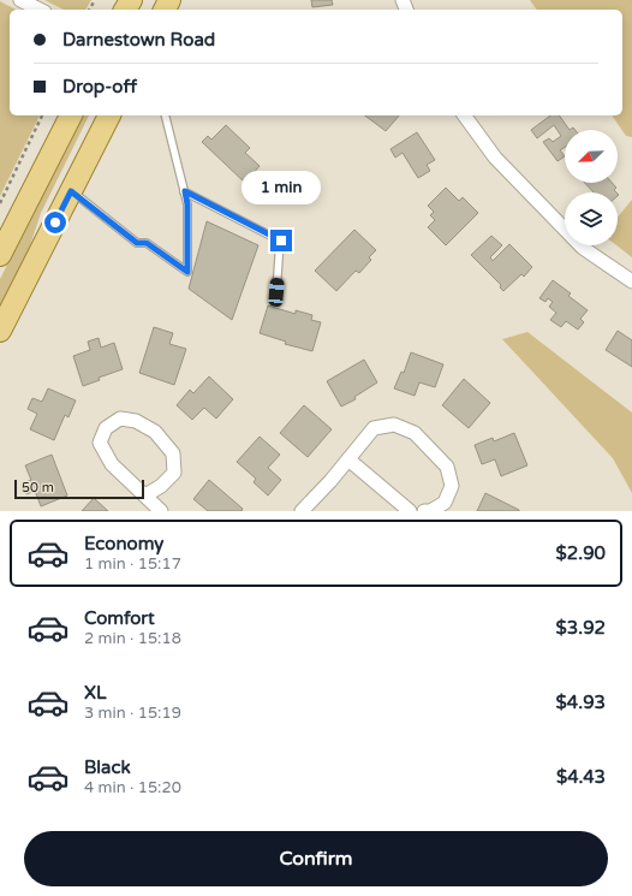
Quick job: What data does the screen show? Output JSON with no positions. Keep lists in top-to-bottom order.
{
  "scale_bar": "50 m",
  "north": "bottom left",
  "page": {
    "banner": ["Darnestown Road", "Drop-off"],
    "bubble": "1 min",
    "scale": "50 m",
    "list": [
      {
        "name": "Economy",
        "note": "1 min · 15:17",
        "value": "$2.90"
      },
      {
        "name": "Comfort",
        "note": "2 min · 15:18",
        "value": "$3.92"
      },
      {
        "name": "XL",
        "note": "3 min · 15:19",
        "value": "$4.93"
      },
      {
        "name": "Black",
        "note": "4 min · 15:20",
        "value": "$4.43"
      }
    ],
    "buttons": "Confirm"
  }
}
